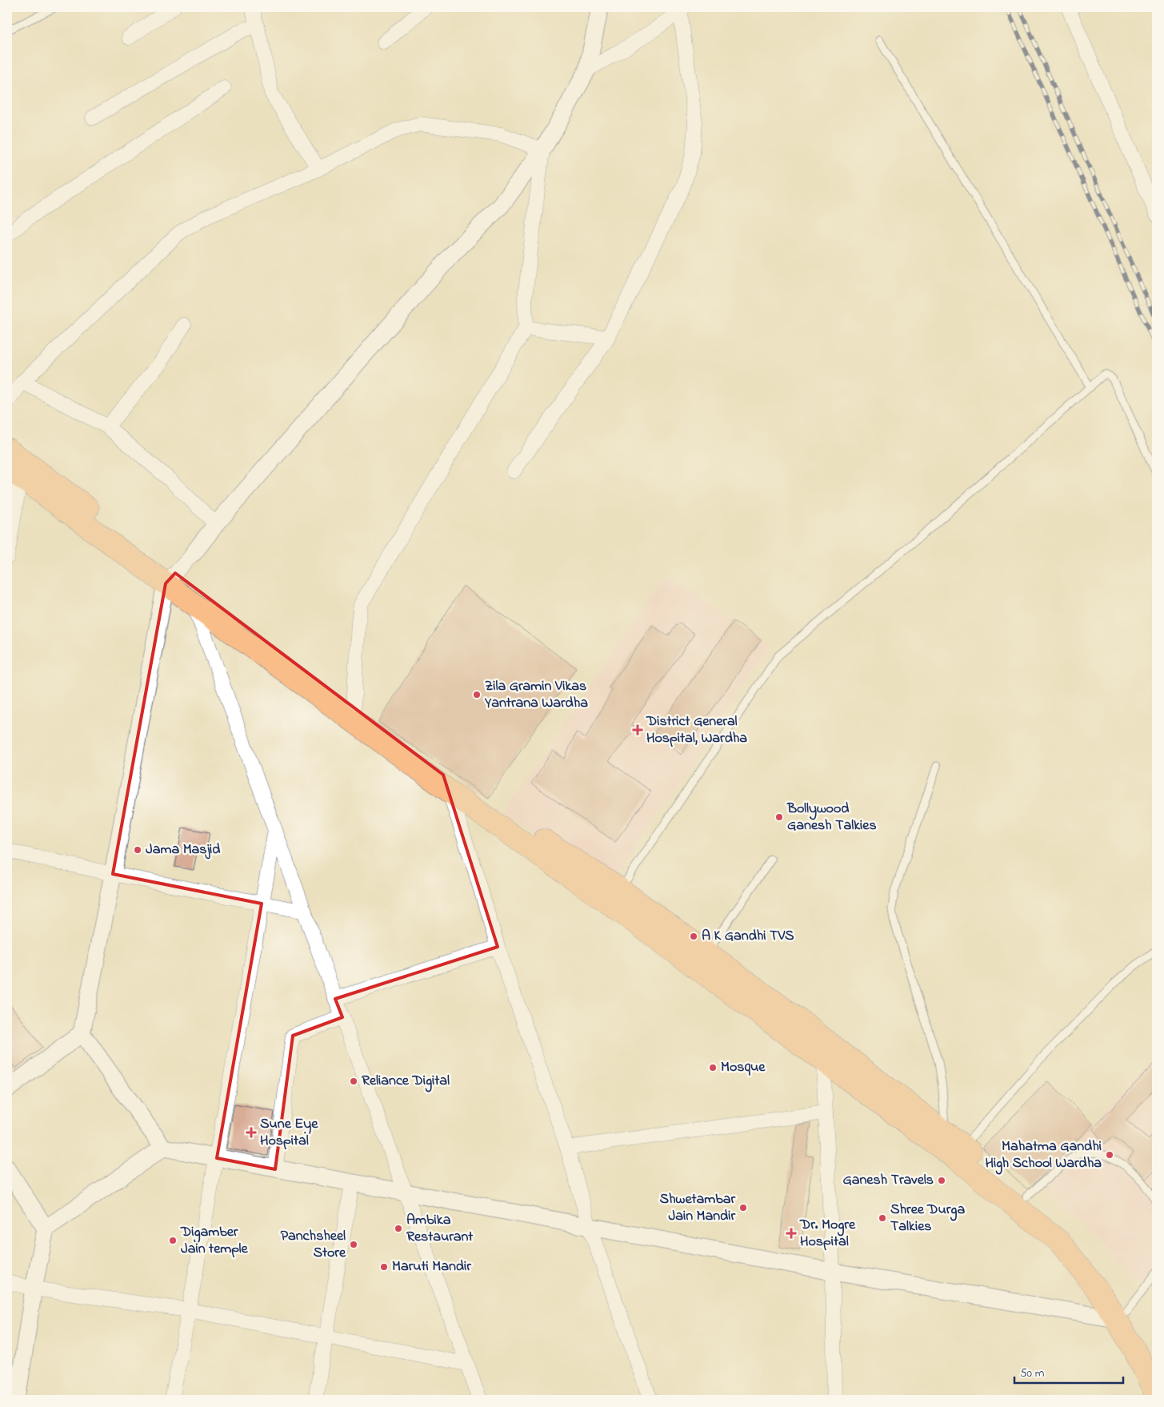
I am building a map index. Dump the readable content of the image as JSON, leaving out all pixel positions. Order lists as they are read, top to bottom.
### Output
{
  "places": {
    "other": [
      "Zila Gramin Vikas Yantrana Wardha",
      "Bollywood Ganesh Talkies",
      "Jama Masjid",
      "A K Gandhi TVS",
      "Mosque",
      "Reliance Digital",
      "Mahatma Gandhi High School Wardha",
      "Ganesh Travels",
      "Shwetambar Jain Mandir",
      "Shree Durga Talkies",
      "Ambika Restaurant",
      "Digamber Jain temple",
      "Panchsheel Store",
      "Maruti Mandir"
    ],
    "health": ["District General Hospital, Wardha", "Sune Eye Hospital", "Dr. Mogre Hospital"]
  },
  "scale_bar": "50 m"
}
